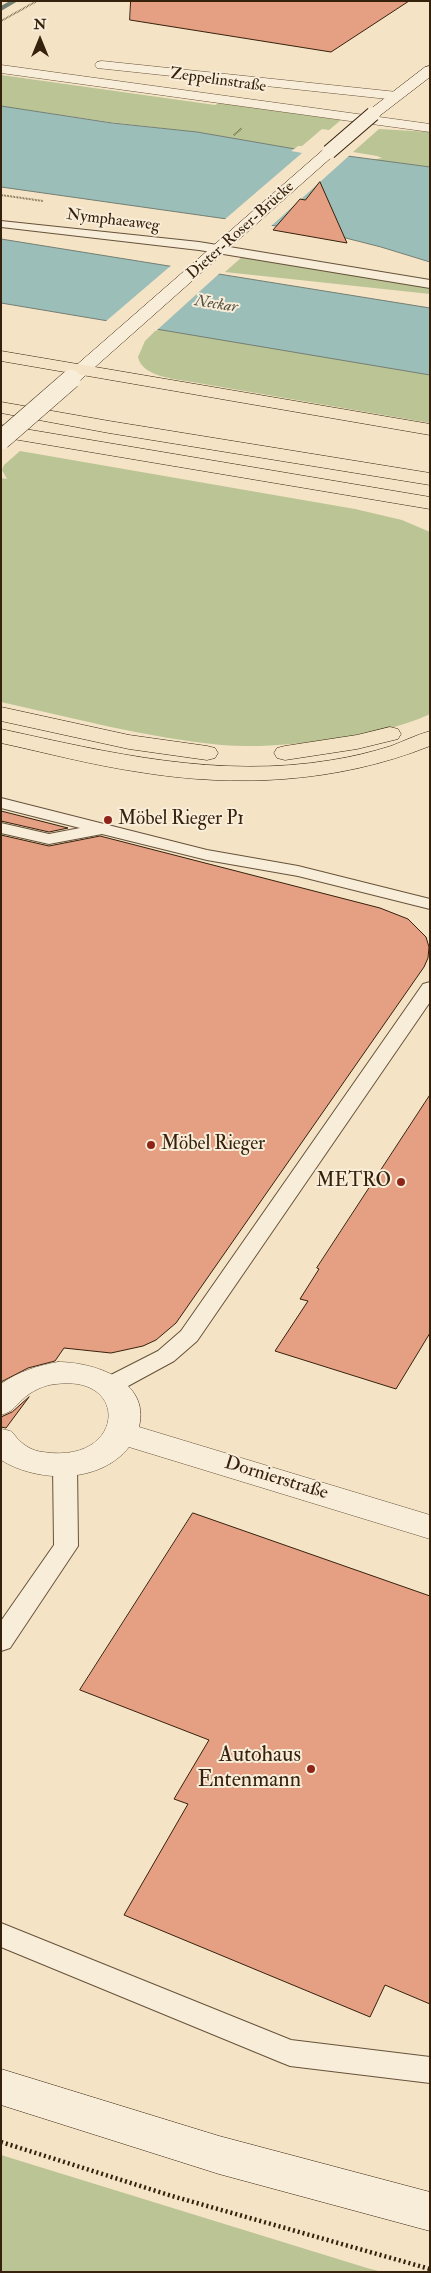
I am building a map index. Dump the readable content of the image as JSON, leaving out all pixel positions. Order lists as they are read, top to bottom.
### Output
{
  "streets": {
    "main road": ["Zeppelinstraße", "Dieter-Roser-Brücke", "Dornierstraße"],
    "lane": ["Nymphaeaweg"]
  },
  "crossings": [
    ["Nymphaeaweg", "Dieter-Roser-Brücke"]
  ],
  "water": ["Neckar"],
  "places": [
    "Möbel Rieger P1",
    "Möbel Rieger",
    "METRO",
    "Autohaus Entenmann"
  ],
  "north": "top"
}
